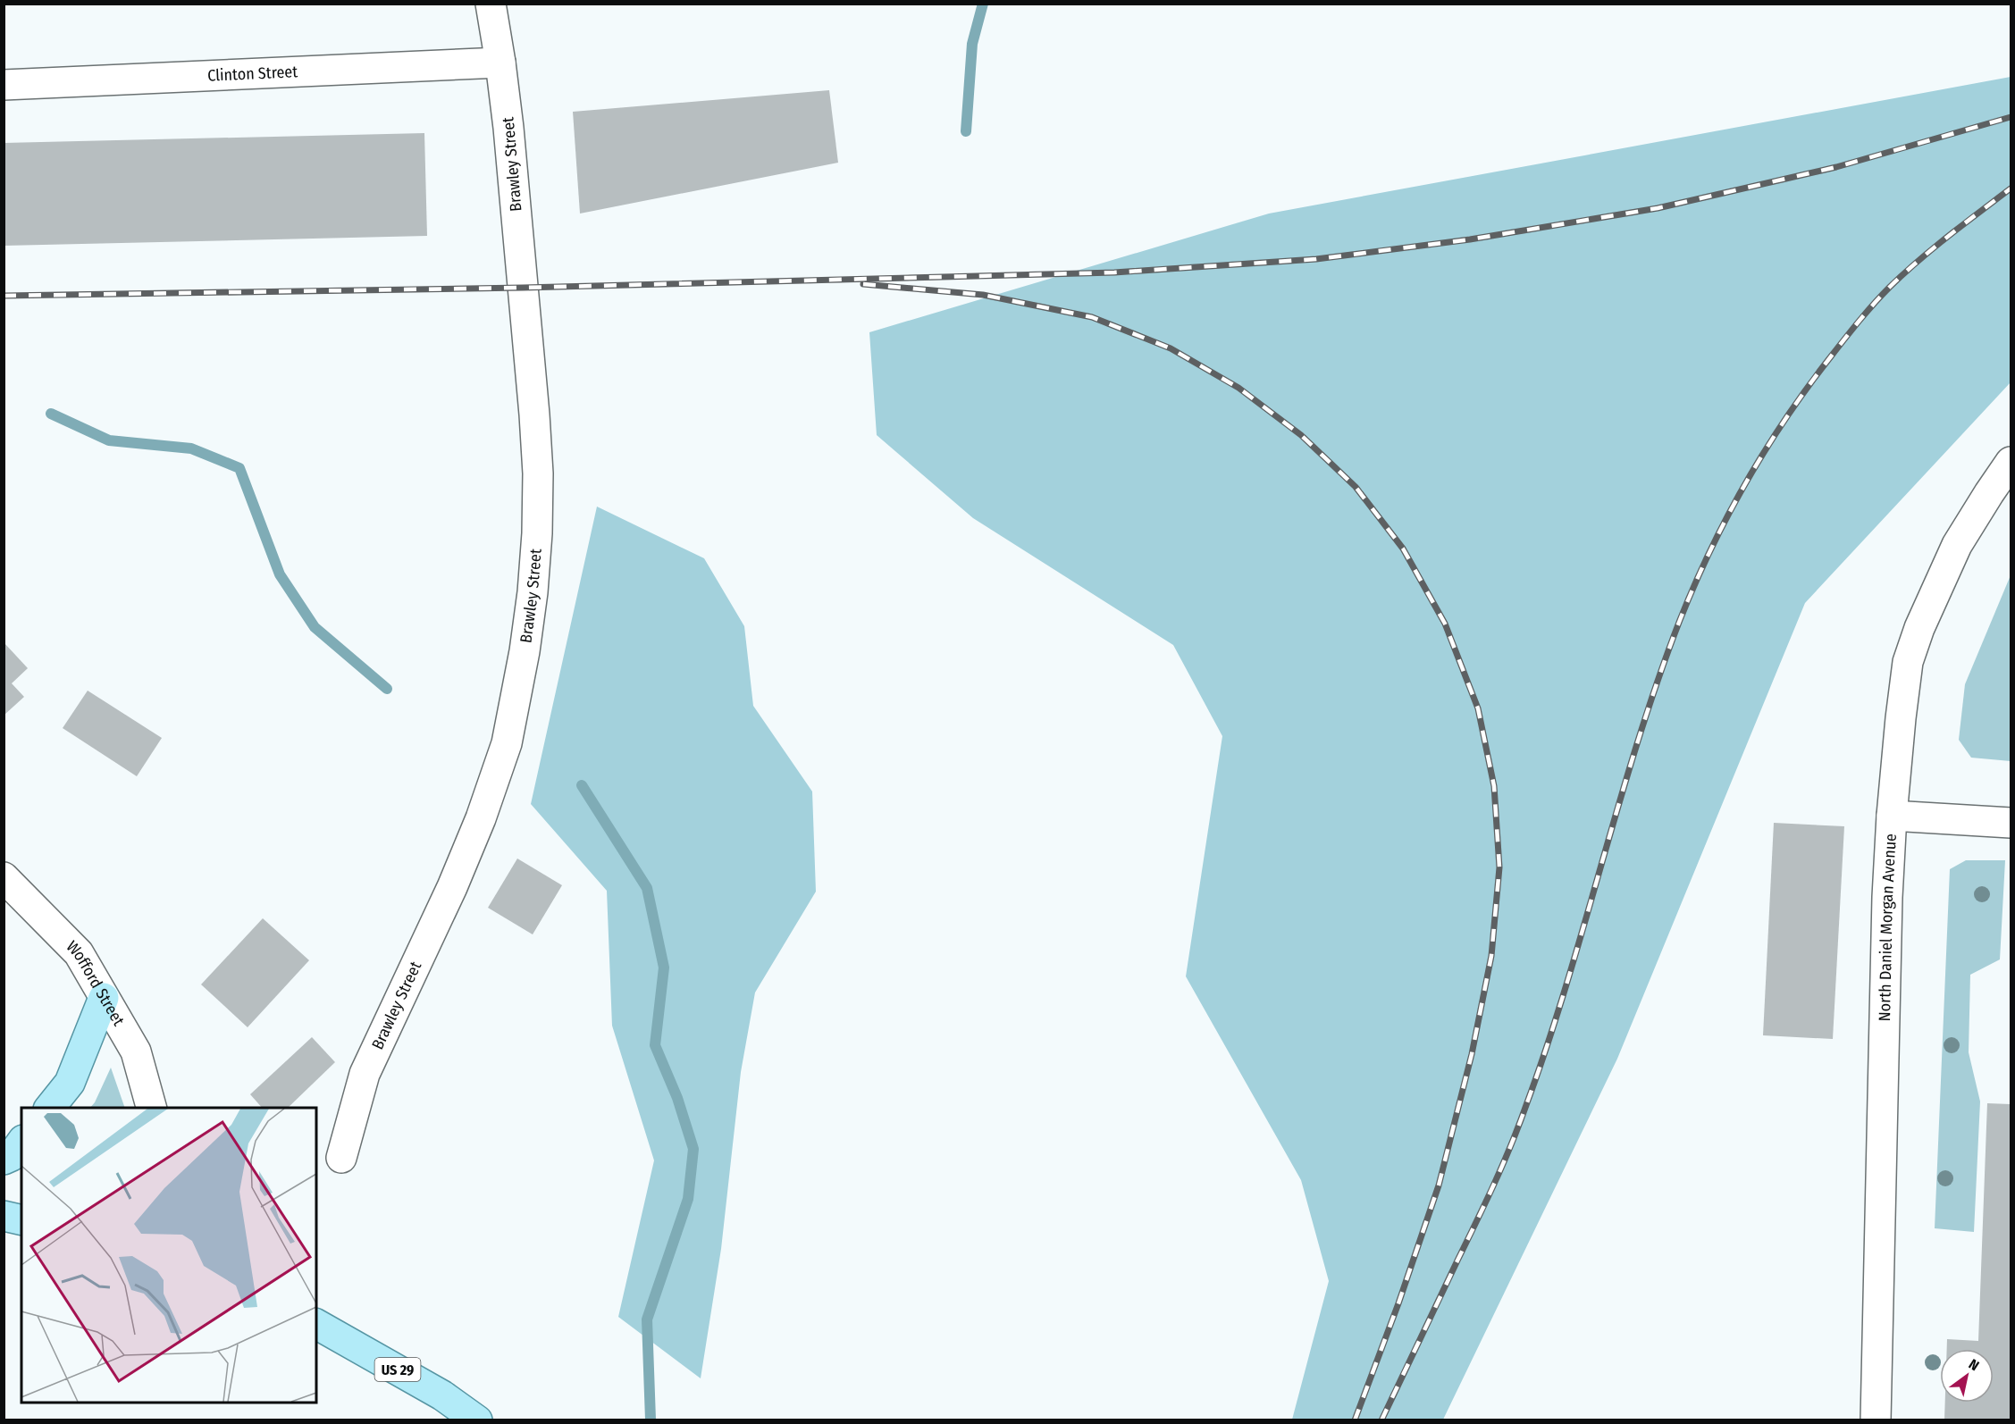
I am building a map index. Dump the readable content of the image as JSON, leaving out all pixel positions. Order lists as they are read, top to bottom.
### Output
{
  "streets": {
    "main road": ["US 29"],
    "street": [
      "Clinton Street",
      "Brawley Street",
      "North Daniel Morgan Avenue",
      "Wofford Street"
    ]
  },
  "crossings": [
    ["Clinton Street", "Brawley Street"]
  ],
  "north": "top right"
}
